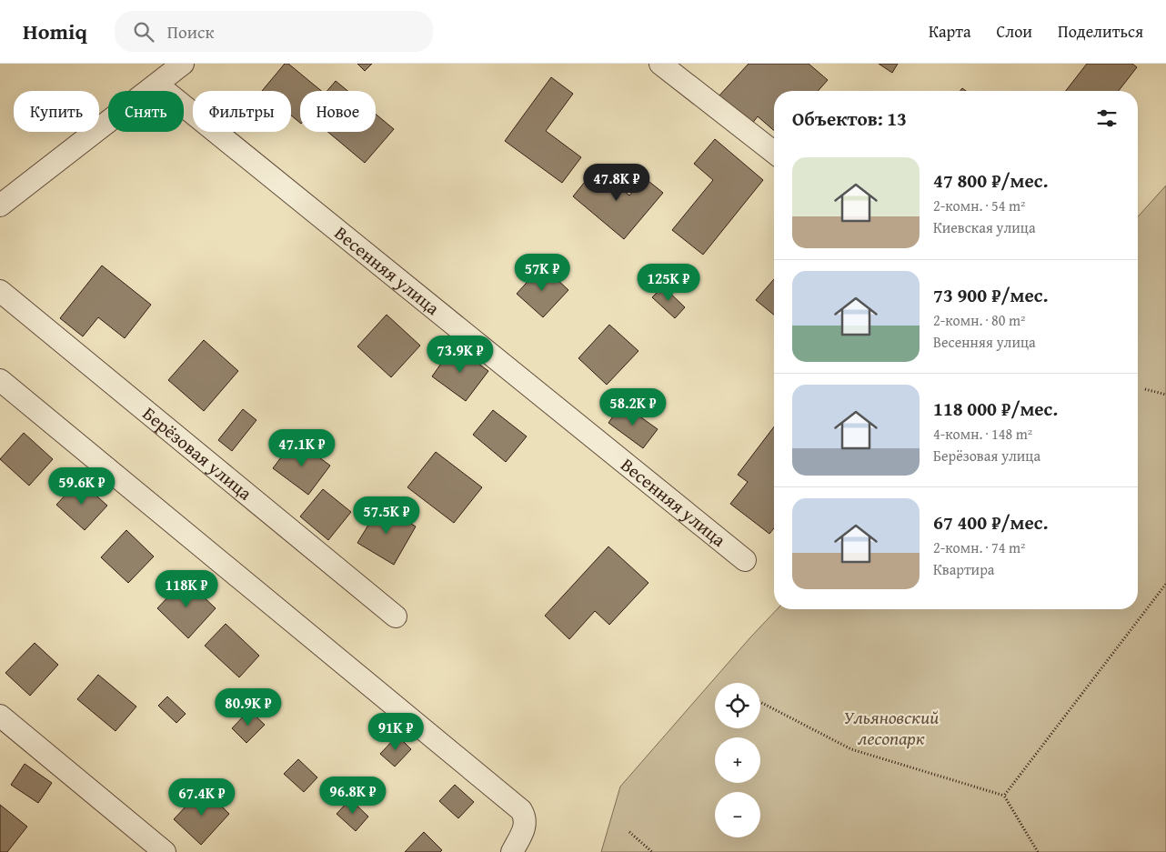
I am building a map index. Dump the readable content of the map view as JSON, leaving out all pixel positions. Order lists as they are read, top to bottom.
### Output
{
  "streets": {
    "street": ["Весенняя улица", "Берёзовая улица"]
  },
  "parks": ["Ульяновский лесопарк"],
  "page": {
    "header": "Homiq",
    "search": "Поиск",
    "nav": ["Карта", "Слои", "Поделиться"],
    "chip": [
      "Купить",
      "Снять",
      "Фильтры",
      "Новое"
    ],
    "heading": "Объектов: 13",
    "list": [
      {
        "name": "47 800 ₽/мес.",
        "note": "2-комн. · 54 m² · Киевская улица"
      },
      {
        "name": "73 900 ₽/мес.",
        "note": "2-комн. · 80 m² · Весенняя улица"
      },
      {
        "name": "118 000 ₽/мес.",
        "note": "4-комн. · 148 m² · Берёзовая улица"
      },
      {
        "name": "67 400 ₽/мес.",
        "note": "2-комн. · 74 m² · Квартира"
      }
    ],
    "price": [
      "47.8K ₽",
      "57K ₽",
      "125K ₽",
      "73.9K ₽",
      "58.2K ₽",
      "47.1K ₽",
      "59.6K ₽",
      "57.5K ₽",
      "118K ₽",
      "80.9K ₽",
      "91K ₽",
      "96.8K ₽",
      "67.4K ₽"
    ],
    "map_buttons": ["+", "−"]
  }
}
